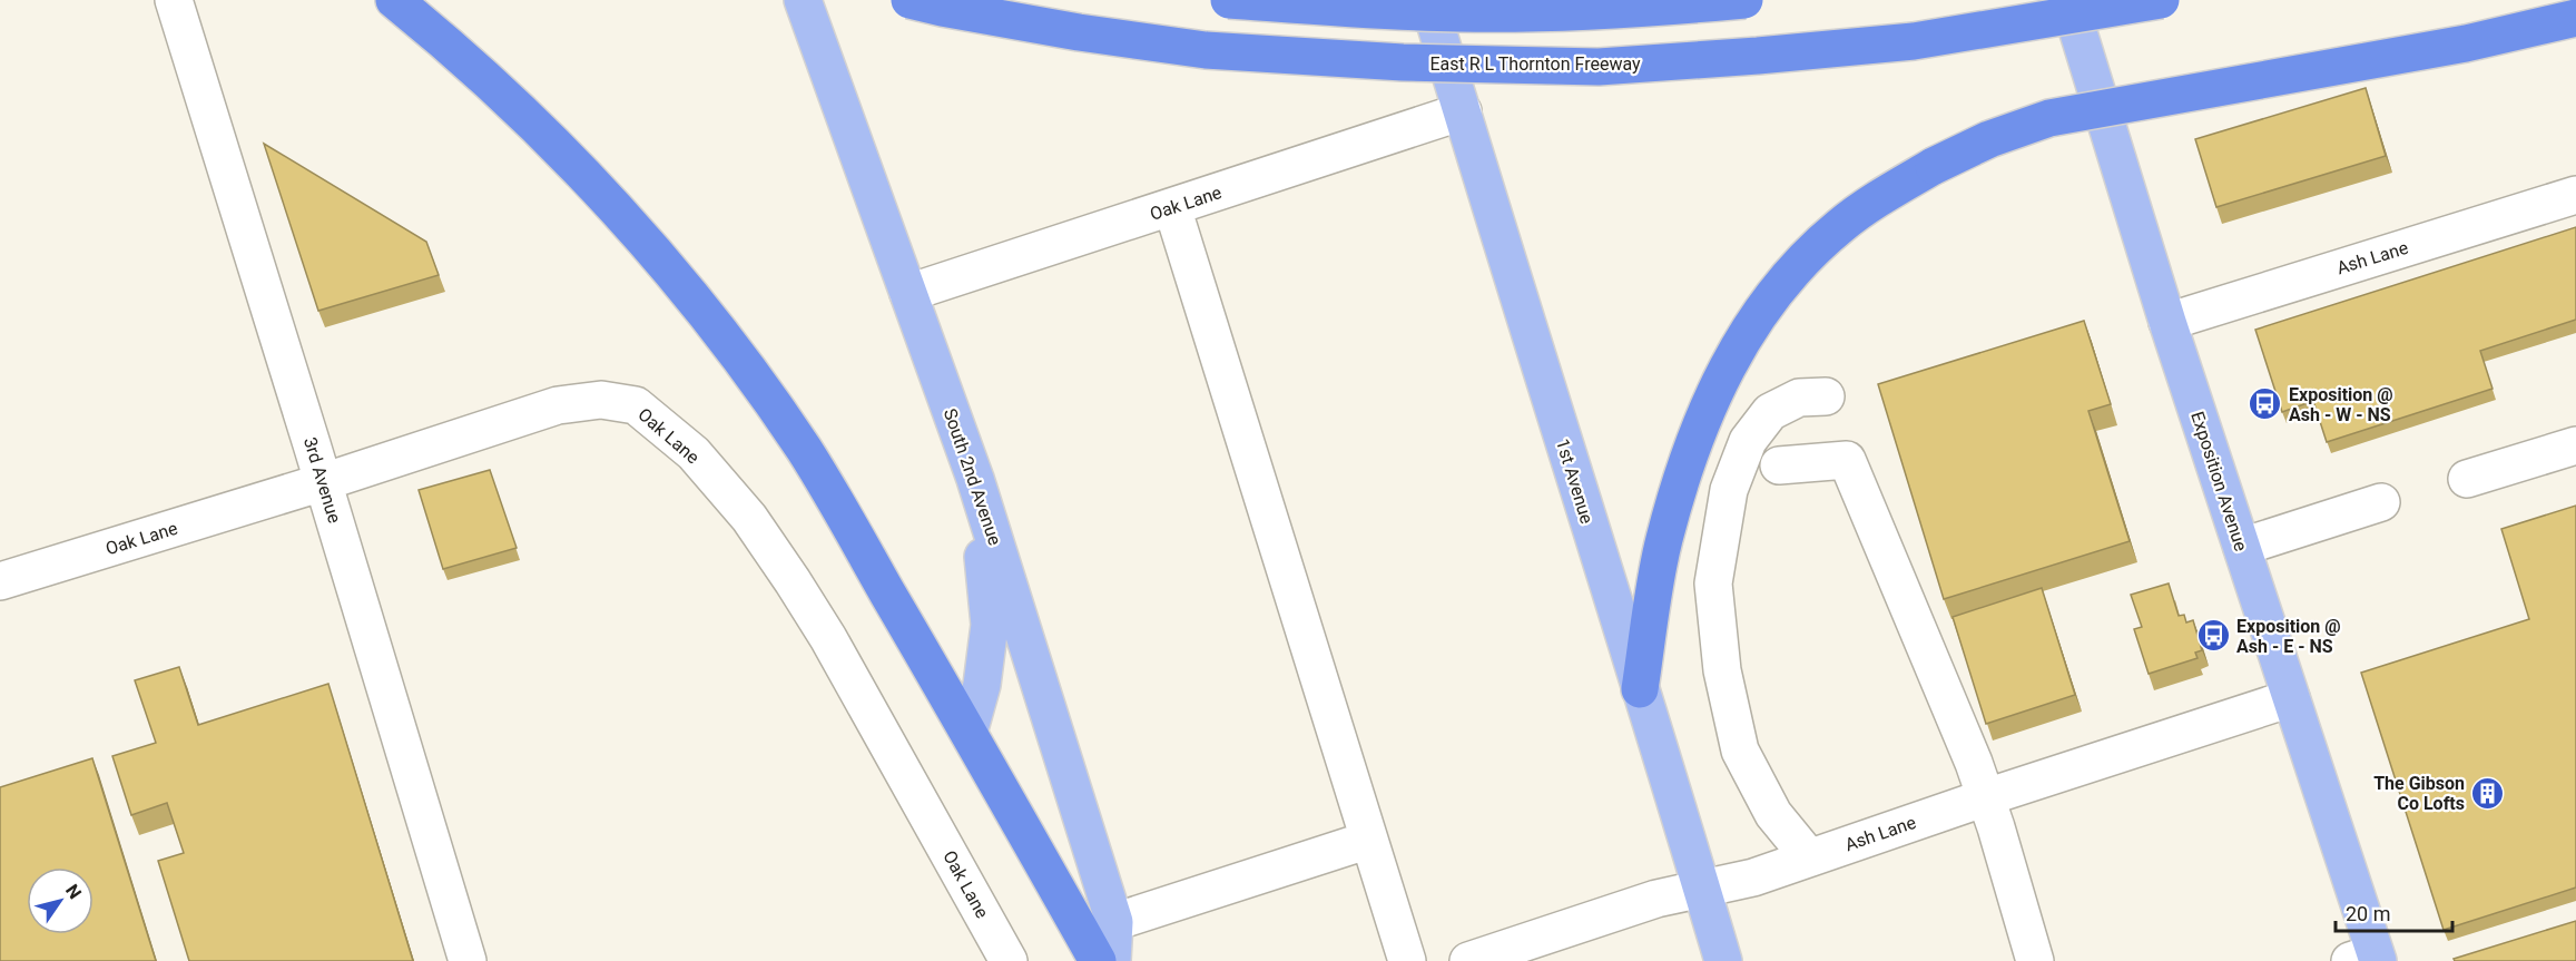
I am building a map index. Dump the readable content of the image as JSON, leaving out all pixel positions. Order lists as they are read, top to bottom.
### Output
{
  "streets": {
    "highway": ["East R L Thornton Freeway"],
    "main road": ["South 2nd Avenue", "1st Avenue", "Exposition Avenue"],
    "street": ["Oak Lane", "Ash Lane", "3rd Avenue"]
  },
  "crossings": [
    ["Oak Lane", "South 2nd Avenue"],
    ["Oak Lane", "3rd Avenue"],
    ["Oak Lane", "1st Avenue"],
    ["Ash Lane", "1st Avenue"],
    ["Ash Lane", "Exposition Avenue"]
  ],
  "places": {
    "bus stop": ["Exposition @ Ash - W - NS", "Exposition @ Ash - E - NS"],
    "building": ["The Gibson Co Lofts"]
  },
  "scale_bar": "20 m",
  "north": "top right"
}
